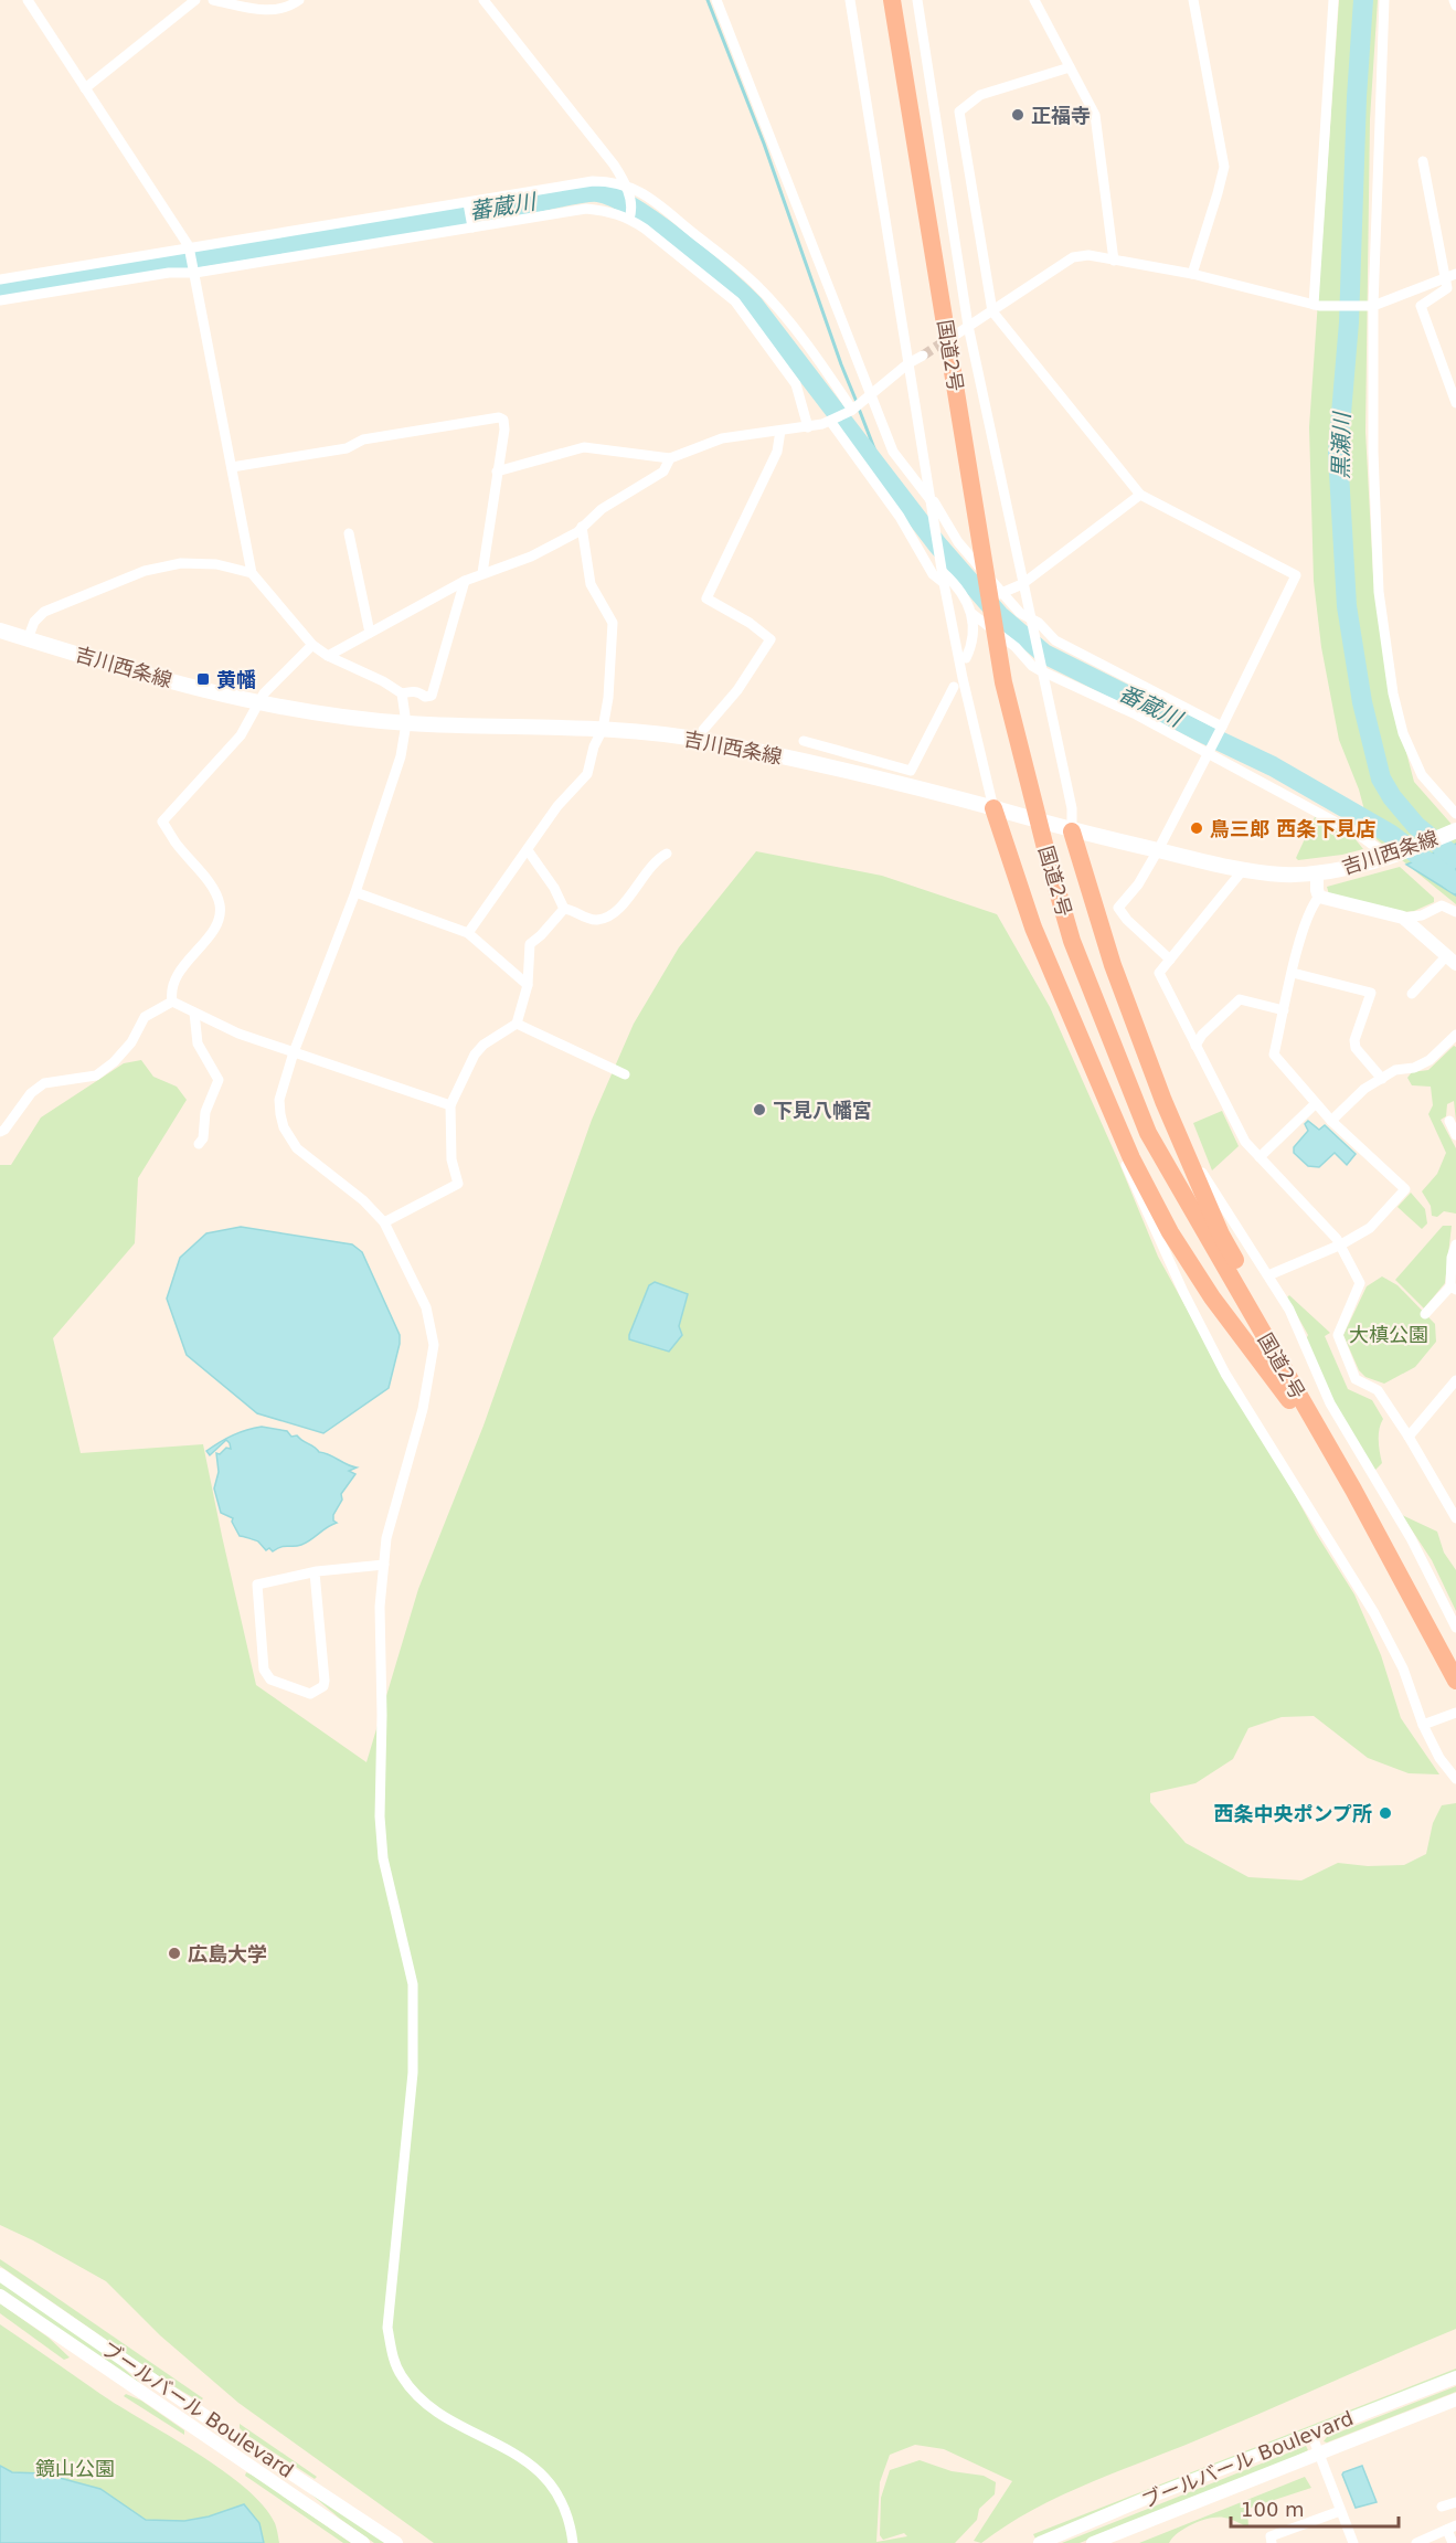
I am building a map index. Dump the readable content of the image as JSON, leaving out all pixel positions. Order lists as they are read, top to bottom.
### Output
{
  "streets": {
    "highway": ["国道2号"],
    "main road": ["吉川西条線"],
    "street": ["ブールバール Boulevard"]
  },
  "water": ["蕃蔵川", "黒瀬川", "番蔵川"],
  "parks": ["大槙公園", "鏡山公園"],
  "places": {
    "other": [
      "正福寺",
      "鳥三郎 西条下見店",
      "下見八幡宮",
      "西条中央ポンプ所",
      "広島大学"
    ],
    "transit": ["黄幡"]
  },
  "scale_bar": "100 m"
}
